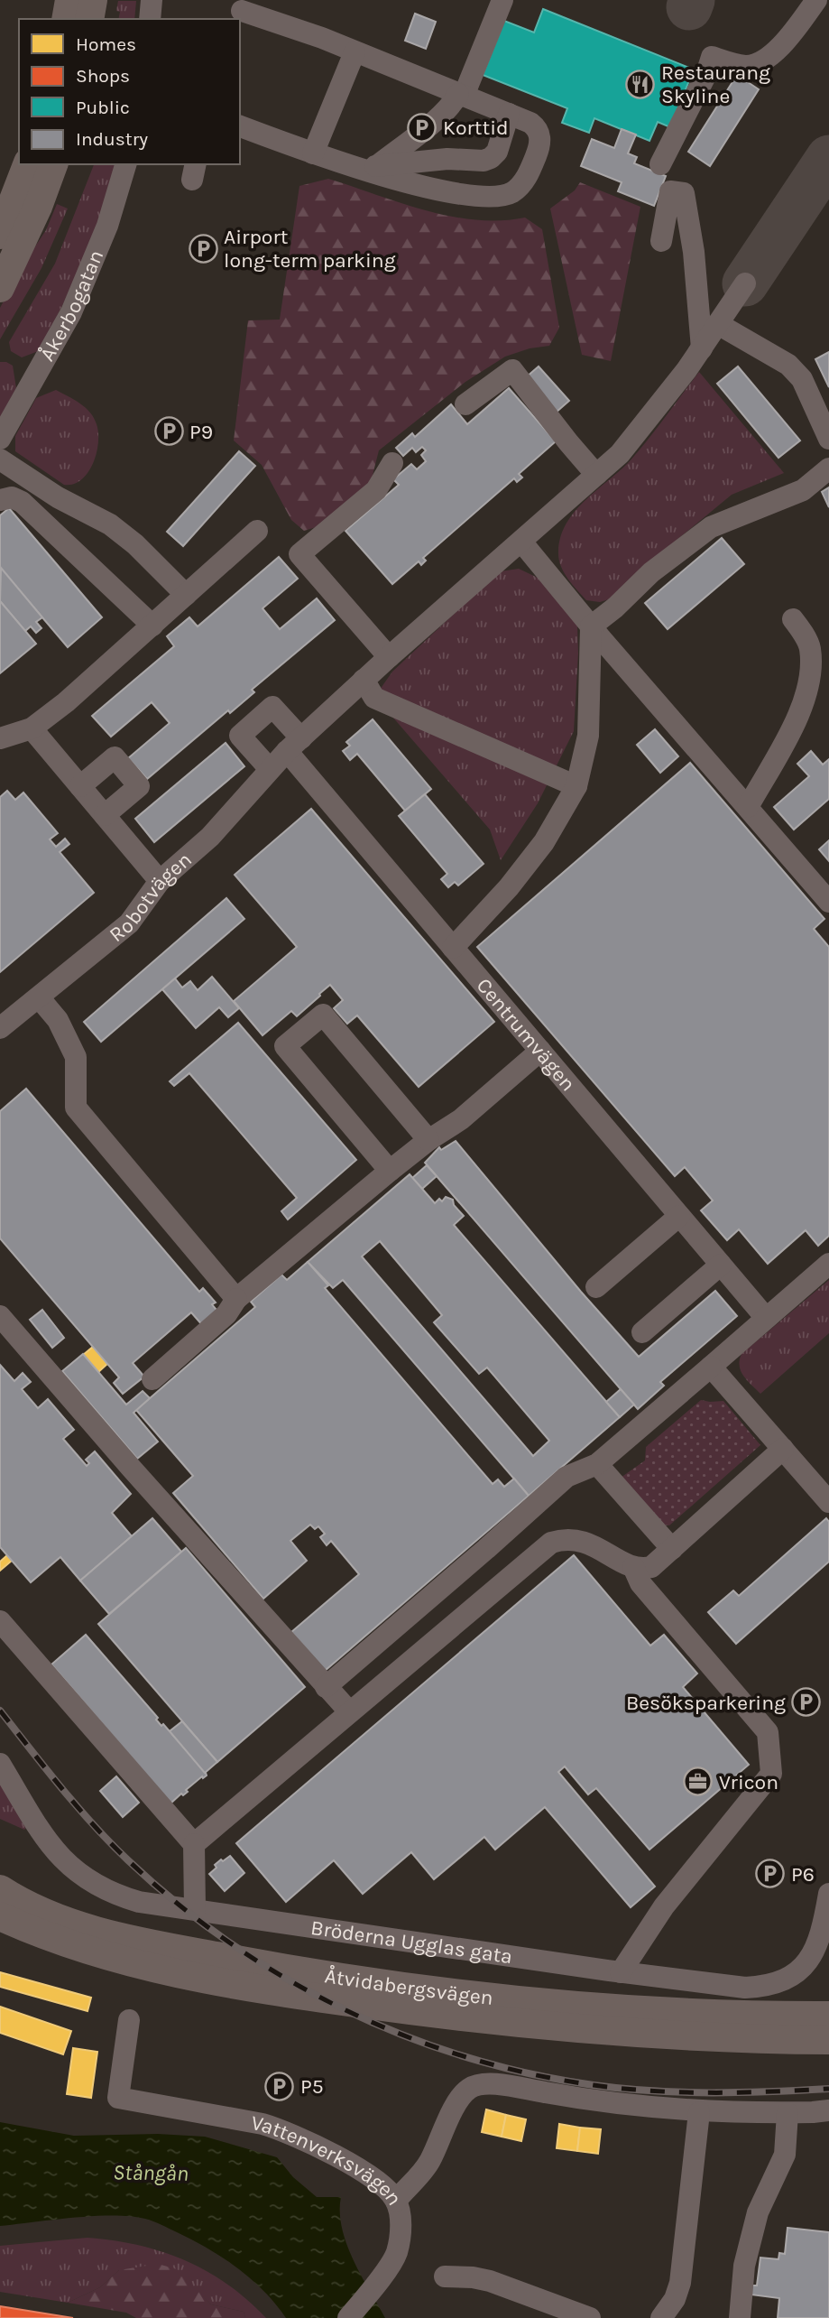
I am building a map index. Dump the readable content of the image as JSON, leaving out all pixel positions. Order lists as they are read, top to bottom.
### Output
{
  "streets": {
    "main road": ["Åtvidabergsvägen"],
    "street": [
      "Åkerbogatan",
      "Robotvägen",
      "Centrumvägen",
      "Bröderna Ugglas gata",
      "Vattenverksvägen"
    ]
  },
  "crossings": [
    ["Robotvägen", "Centrumvägen"]
  ],
  "water": ["Stångån"],
  "places": {
    "restaurant": ["Restaurang Skyline"],
    "parking": [
      "Korttid",
      "Airport long-term parking",
      "P9",
      "Besöksparkering",
      "P6",
      "P5"
    ],
    "office": ["Vricon"]
  },
  "legend": [
    "Homes",
    "Shops",
    "Public",
    "Industry"
  ]
}
